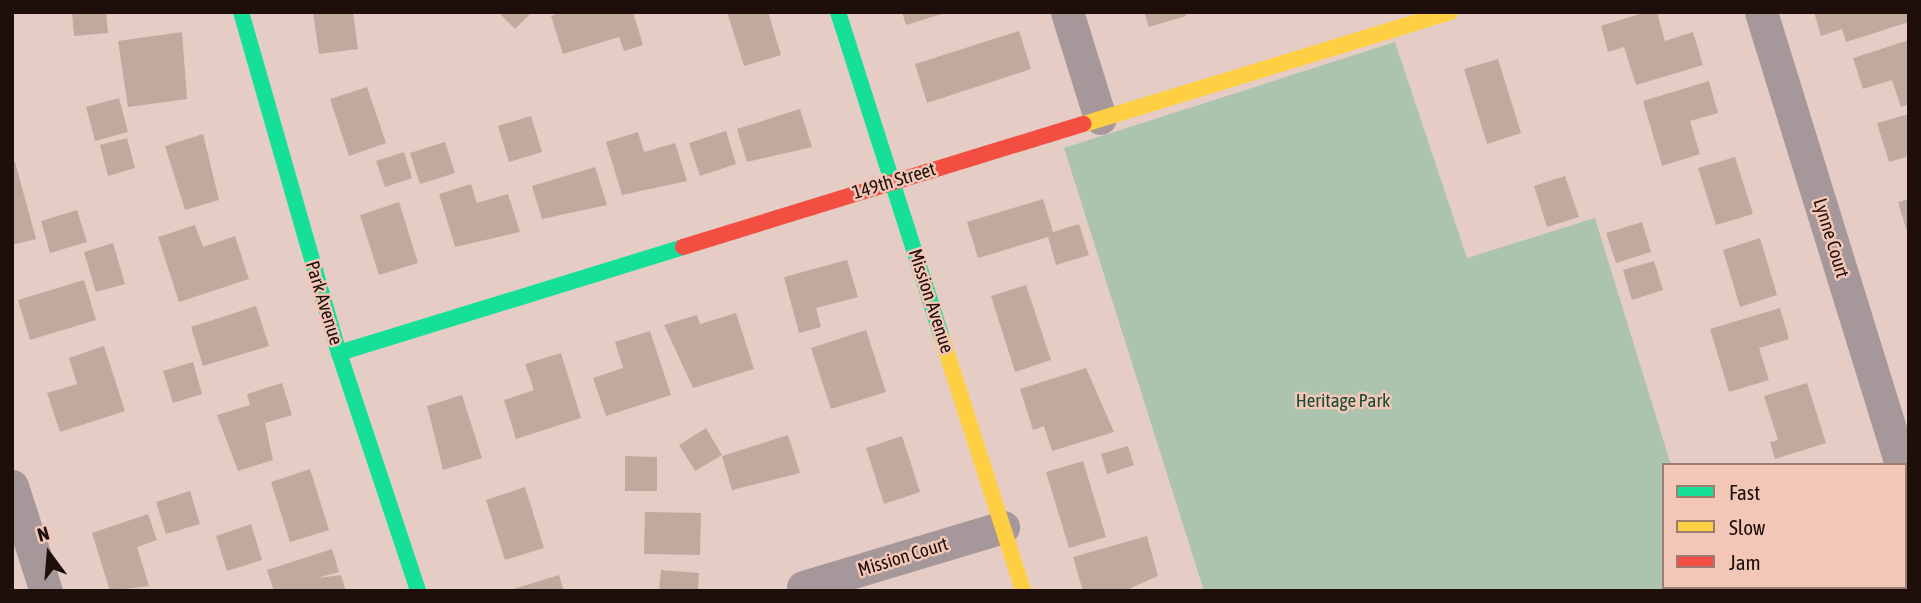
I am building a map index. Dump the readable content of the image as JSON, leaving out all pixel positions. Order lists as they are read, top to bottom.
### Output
{
  "streets": {
    "street": [
      "149th Street",
      "Lynne Court",
      "Mission Avenue",
      "Park Avenue",
      "Mission Court"
    ]
  },
  "crossings": [
    ["149th Street", "Mission Avenue"],
    ["149th Street", "Park Avenue"],
    ["Mission Avenue", "Mission Court"]
  ],
  "parks": ["Heritage Park"],
  "legend": ["Fast", "Slow", "Jam"],
  "north": "top"
}
